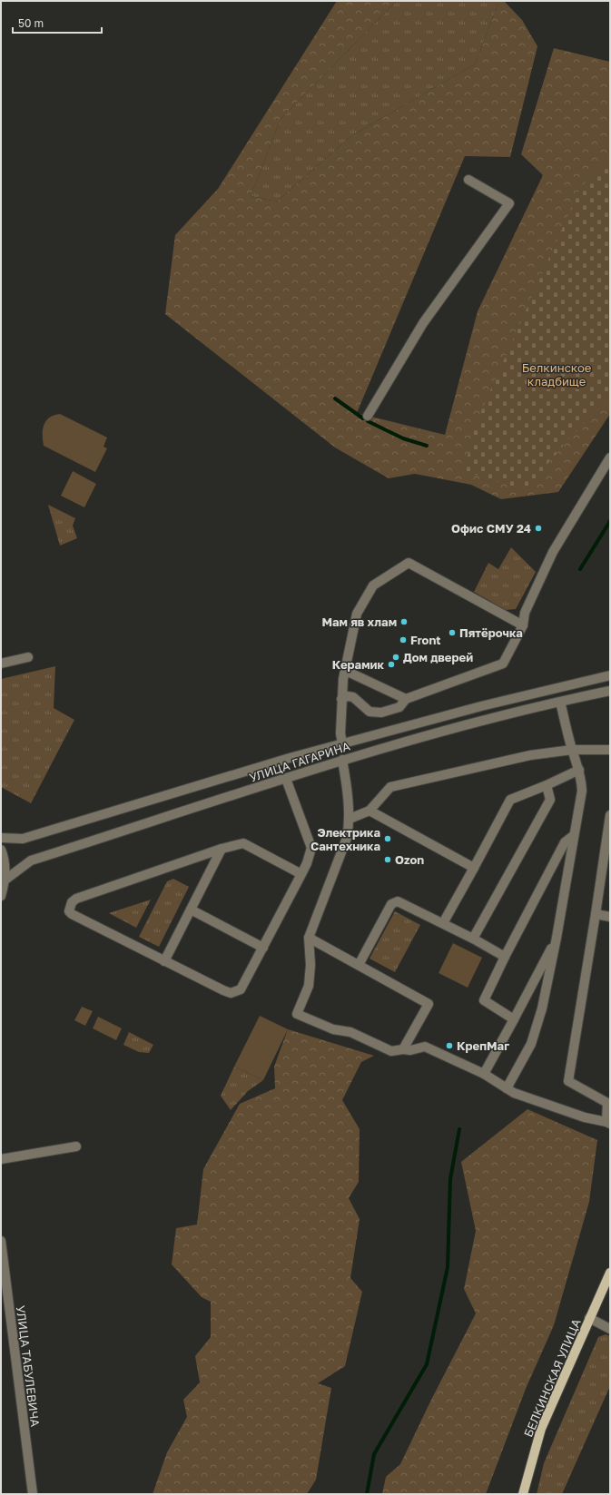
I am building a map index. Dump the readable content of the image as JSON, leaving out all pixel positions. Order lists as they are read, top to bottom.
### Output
{
  "streets": {
    "main road": ["БЕЛКИНСКАЯ УЛИЦА"],
    "street": ["УЛИЦА ГАГАРИНА", "УЛИЦА ТАБУЛЕВИЧА"]
  },
  "parks": ["Белкинское кладбище"],
  "places": [
    "Офис СМУ 24",
    "Мам яв хлам",
    "Пятёрочка",
    "Front",
    "Дом дверей",
    "Керамик",
    "Электрика Сантехника",
    "Ozon",
    "КрепМаг"
  ],
  "scale_bar": "50 m"
}
